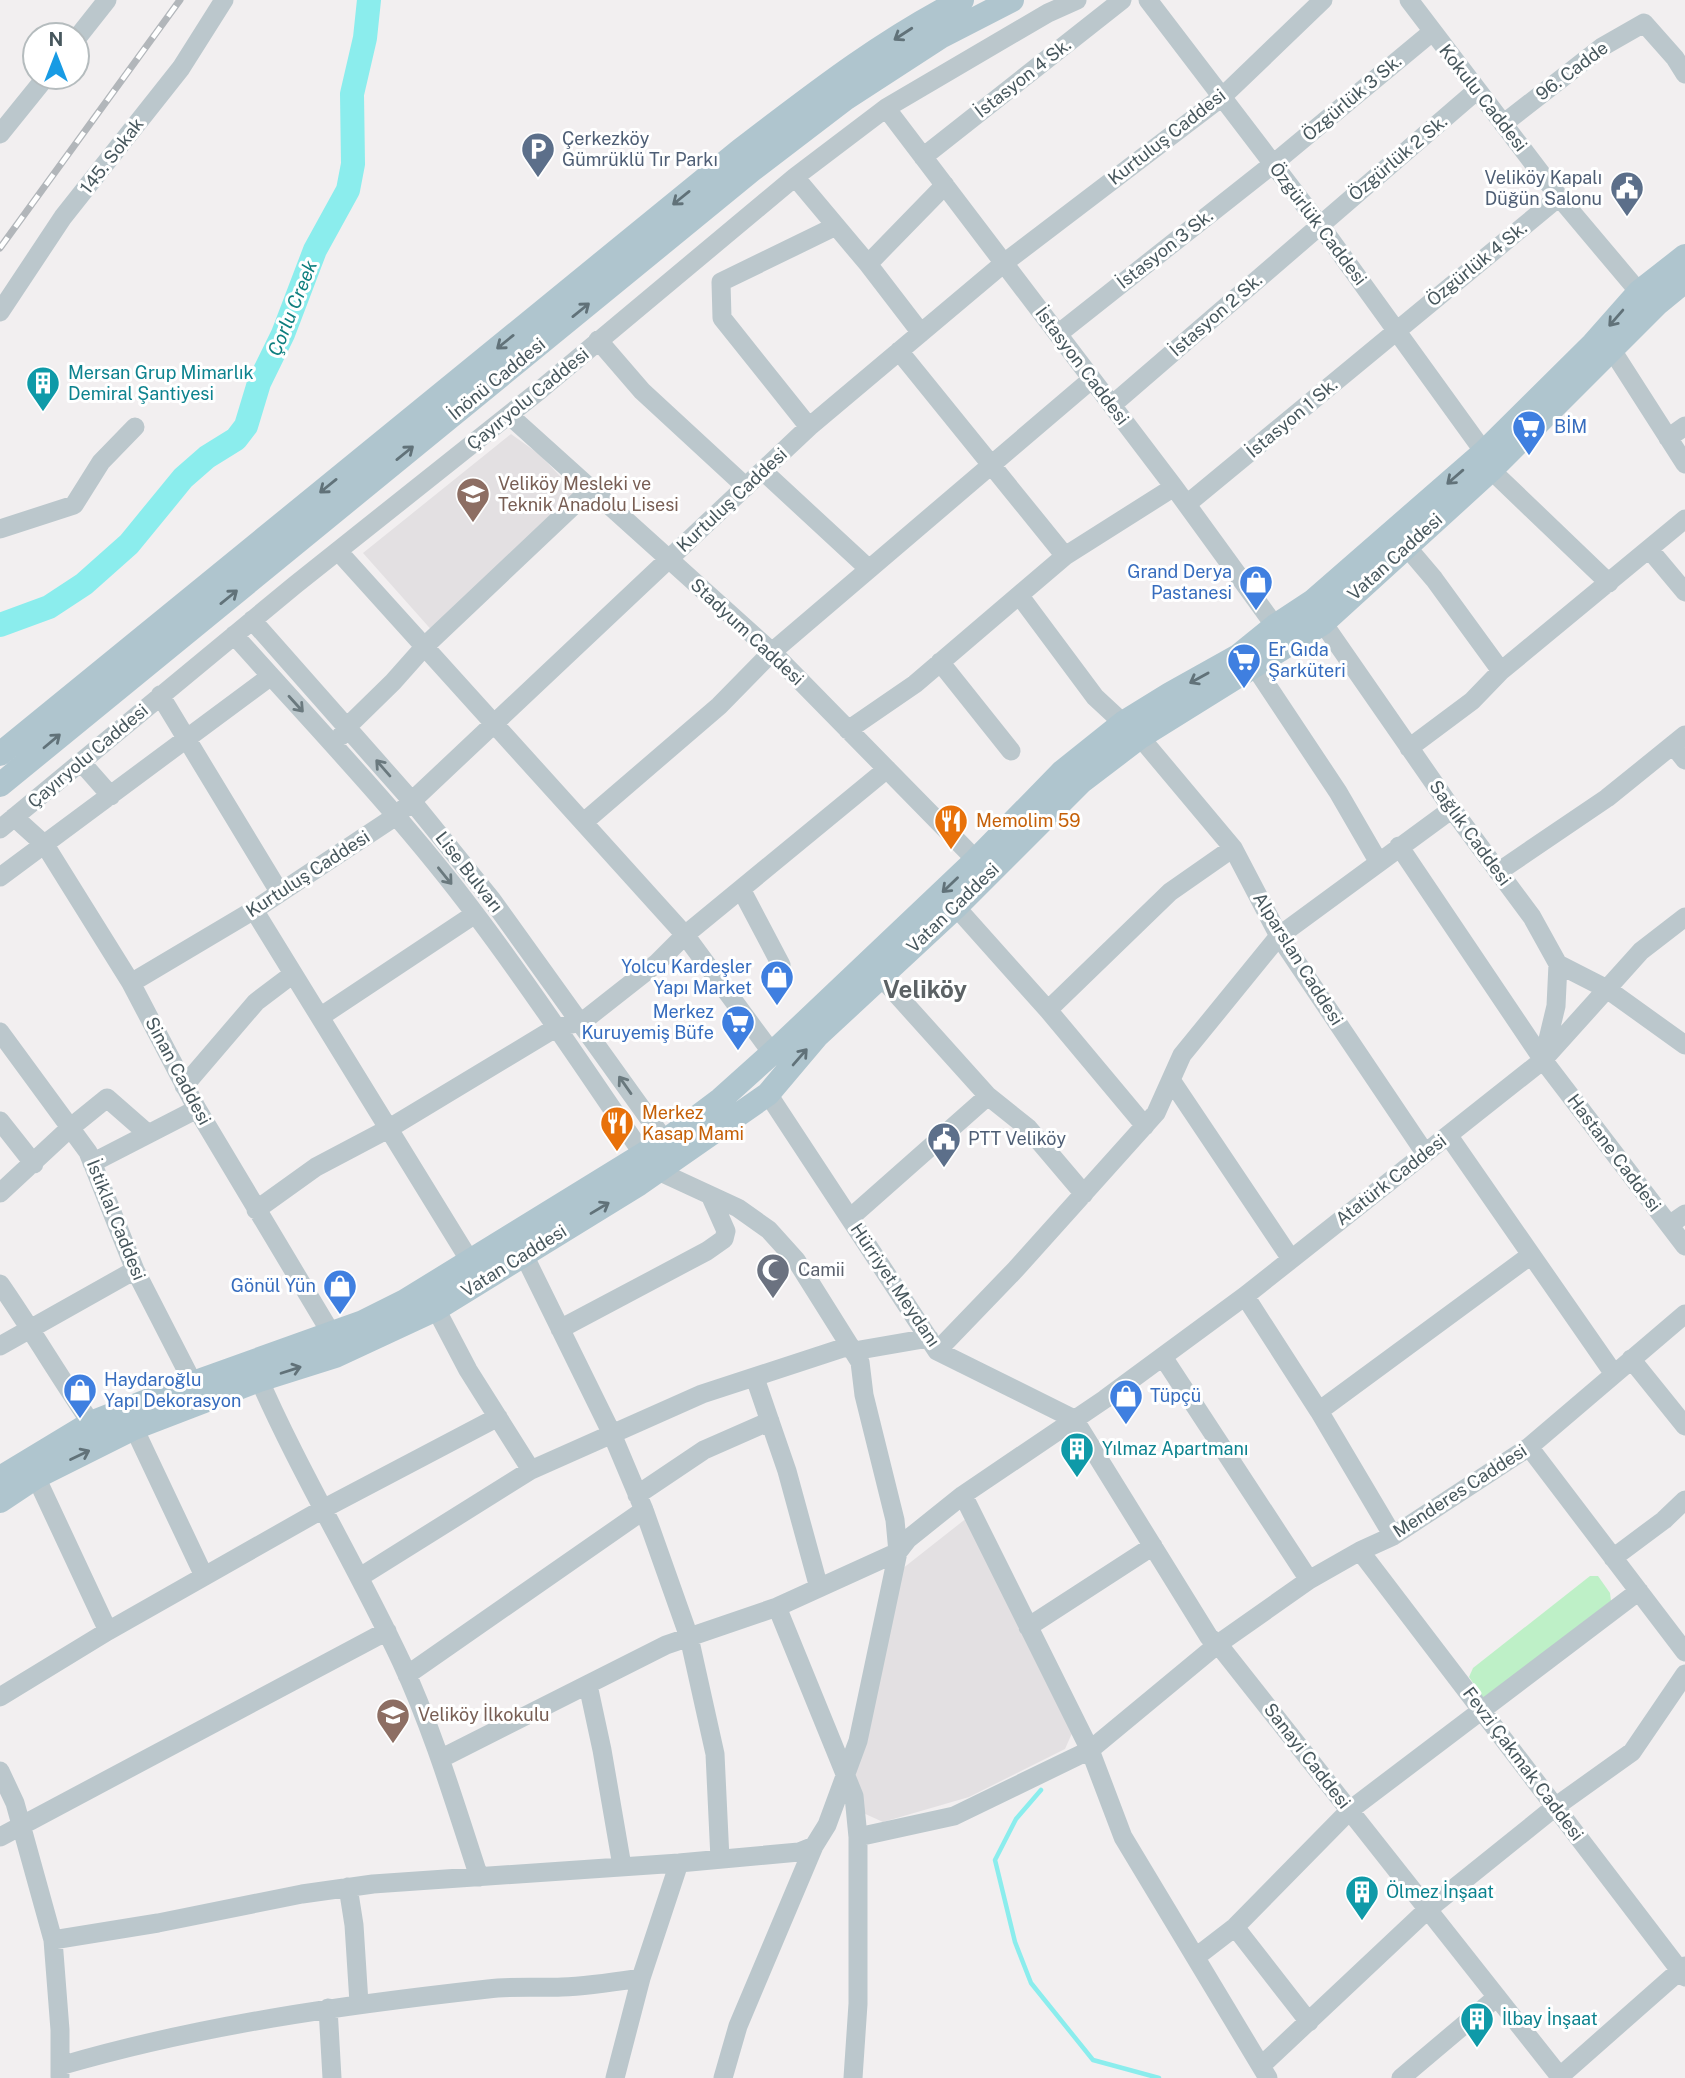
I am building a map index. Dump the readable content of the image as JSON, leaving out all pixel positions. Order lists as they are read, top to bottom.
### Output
{
  "streets": {
    "main road": ["İnönü Caddesi", "Vatan Caddesi"],
    "street": [
      "96. Cadde",
      "İstasyon 4 Sk.",
      "Özgürlük 3 Sk.",
      "Kokulu Caddesi",
      "Kurtuluş Caddesi",
      "145. Sokak",
      "Özgürlük 2 Sk.",
      "Özgürlük Caddesi",
      "İstasyon 3 Sk.",
      "Özgürlük 4 Sk.",
      "İstasyon 2 Sk.",
      "İstasyon Caddesi",
      "Çayıryolu Caddesi",
      "İstasyon 1 Sk.",
      "Stadyum Caddesi",
      "Sağlık Caddesi",
      "Lise Bulvarı",
      "Alparslan Caddesi",
      "Sinan Caddesi",
      "Hastane Caddesi",
      "Atatürk Caddesi",
      "İstiklal Caddesi",
      "Hürriyet Meydanı",
      "Menderes Caddesi",
      "Sanayi Caddesi",
      "Fevzi Çakmak Caddesi"
    ]
  },
  "crossings": [
    ["96. Cadde", "Kokulu Caddesi"],
    ["İstasyon 4 Sk.", "İstasyon Caddesi"],
    ["Özgürlük 3 Sk.", "Kokulu Caddesi"],
    ["Özgürlük 3 Sk.", "Özgürlük Caddesi"],
    ["Özgürlük 3 Sk.", "İstasyon 3 Sk."],
    ["Kokulu Caddesi", "Özgürlük 2 Sk."],
    ["Kokulu Caddesi", "Özgürlük 4 Sk."],
    ["Kokulu Caddesi", "Vatan Caddesi"],
    ["Kurtuluş Caddesi", "Özgürlük Caddesi"],
    ["Kurtuluş Caddesi", "İstasyon Caddesi"],
    ["Kurtuluş Caddesi", "Stadyum Caddesi"],
    ["Kurtuluş Caddesi", "Lise Bulvarı"],
    ["Kurtuluş Caddesi", "Sinan Caddesi"],
    ["Özgürlük 2 Sk.", "Özgürlük Caddesi"],
    ["Özgürlük 2 Sk.", "İstasyon 2 Sk."],
    ["Özgürlük Caddesi", "İstasyon 3 Sk."],
    ["Özgürlük Caddesi", "Özgürlük 4 Sk."],
    ["Özgürlük Caddesi", "İstasyon 2 Sk."],
    ["Özgürlük Caddesi", "İstasyon 1 Sk."],
    ["Özgürlük Caddesi", "Vatan Caddesi"],
    ["İstasyon 3 Sk.", "İstasyon Caddesi"],
    ["Özgürlük 4 Sk.", "İstasyon 1 Sk."],
    ["İstasyon 2 Sk.", "İstasyon Caddesi"],
    ["İstasyon Caddesi", "Çayıryolu Caddesi"],
    ["İstasyon Caddesi", "İstasyon 1 Sk."],
    ["İstasyon Caddesi", "Vatan Caddesi"],
    ["İstasyon Caddesi", "Sağlık Caddesi"],
    ["Çayıryolu Caddesi", "Stadyum Caddesi"],
    ["Çayıryolu Caddesi", "Lise Bulvarı"],
    ["Çayıryolu Caddesi", "Sinan Caddesi"],
    ["Vatan Caddesi", "Stadyum Caddesi"],
    ["Vatan Caddesi", "Sağlık Caddesi"],
    ["Vatan Caddesi", "Lise Bulvarı"],
    ["Vatan Caddesi", "Alparslan Caddesi"],
    ["Vatan Caddesi", "Sinan Caddesi"],
    ["Vatan Caddesi", "İstiklal Caddesi"],
    ["Vatan Caddesi", "Hürriyet Meydanı"],
    ["Alparslan Caddesi", "Atatürk Caddesi"],
    ["Hastane Caddesi", "Atatürk Caddesi"],
    ["Atatürk Caddesi", "Hürriyet Meydanı"],
    ["Atatürk Caddesi", "Sanayi Caddesi"],
    ["Hürriyet Meydanı", "Sanayi Caddesi"],
    ["Menderes Caddesi", "Sanayi Caddesi"],
    ["Menderes Caddesi", "Fevzi Çakmak Caddesi"]
  ],
  "districts": ["Veliköy"],
  "water": ["Çorlu Creek"],
  "places": {
    "parking": ["Çerkezköy Gümrüklü Tır Parkı"],
    "public building": ["Veliköy Kapalı Düğün Salonu", "PTT Veliköy"],
    "building": [
      "Mersan Grup Mimarlık Demiral Şantiyesi",
      "Yılmaz Apartmanı",
      "Ölmez İnşaat",
      "İlbay İnşaat"
    ],
    "supermarket": ["BİM", "Er Gıda Şarküteri", "Merkez Kuruyemiş Büfe"],
    "school or university": ["Veliköy Mesleki ve Teknik Anadolu Lisesi", "Veliköy İlkokulu"],
    "shop": [
      "Grand Derya Pastanesi",
      "Yolcu Kardeşler Yapı Market",
      "Gönül Yün",
      "Haydaroğlu Yapı Dekorasyon",
      "Tüpçü"
    ],
    "restaurant": ["Memolim 59", "Merkez Kasap Mami"],
    "mosque": ["Camii"]
  },
  "north": "top"
}
